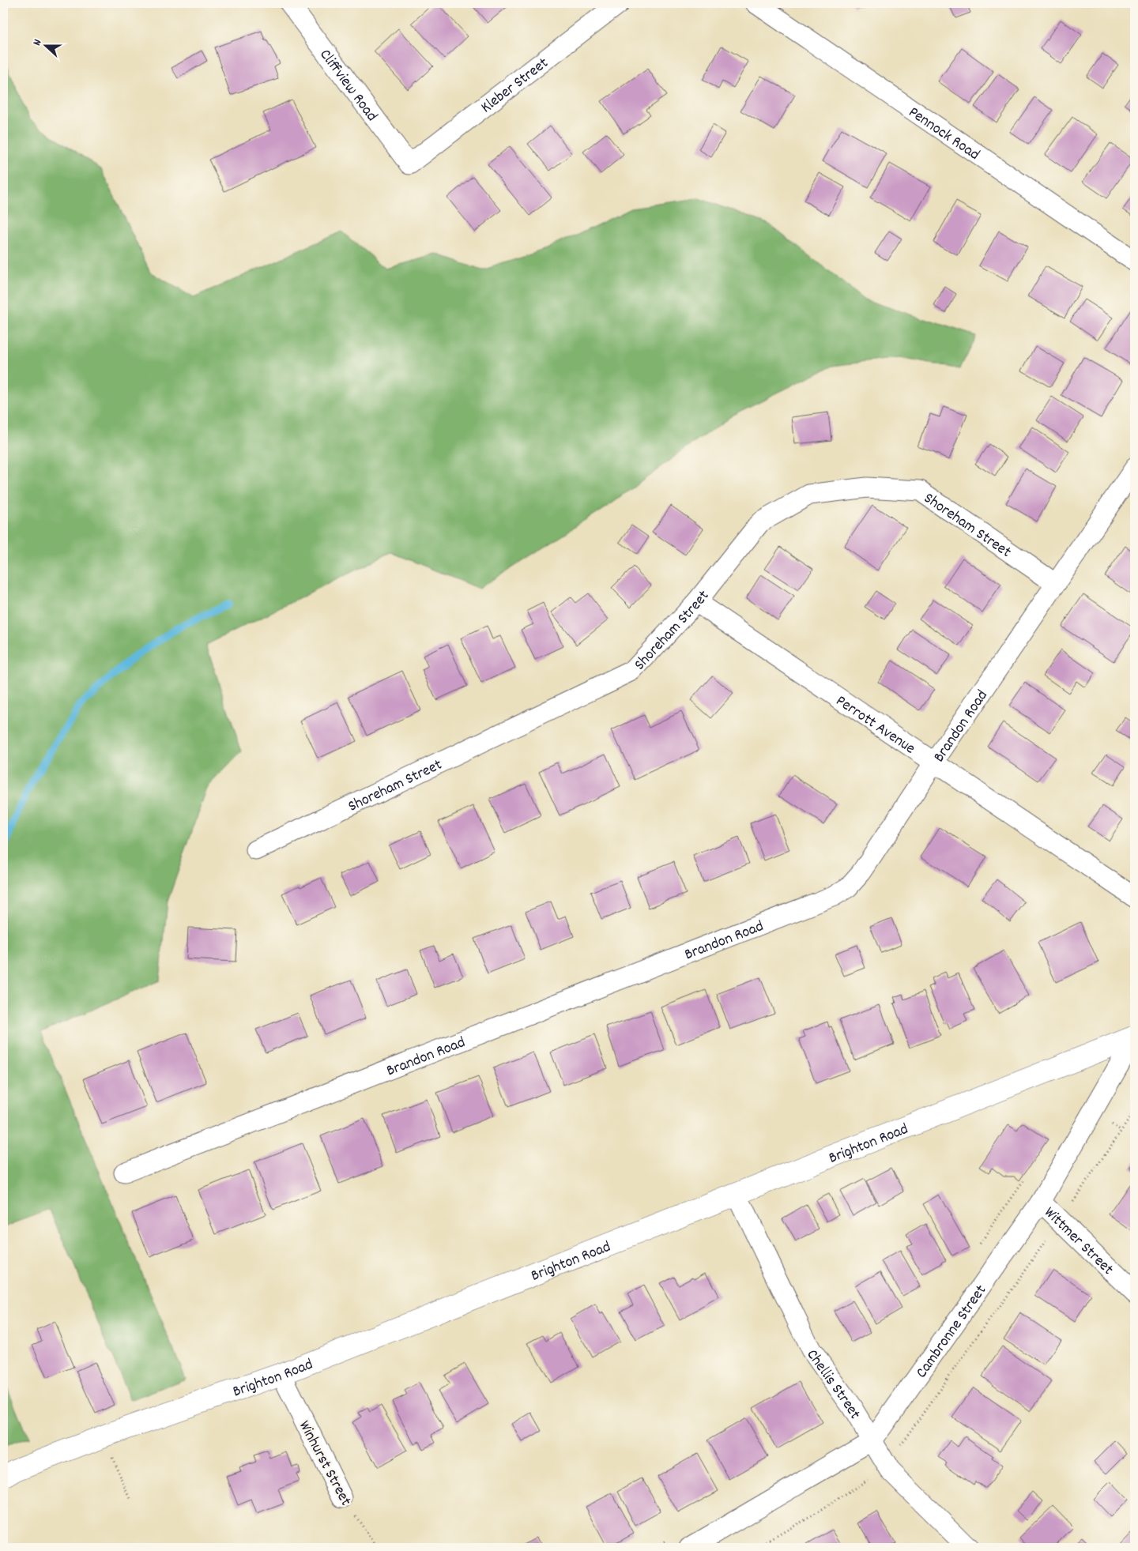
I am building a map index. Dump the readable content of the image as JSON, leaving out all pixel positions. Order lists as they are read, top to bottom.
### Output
{
  "streets": {
    "street": [
      "Cliffview Road",
      "Kleber Street",
      "Pennock Road",
      "Shoreham Street",
      "Perrott Avenue",
      "Brandon Road",
      "Brighton Road",
      "Wittmer Street",
      "Cambronne Street",
      "Chellis Street",
      "Winhurst Street"
    ]
  },
  "crossings": [
    ["Cliffview Road", "Kleber Street"],
    ["Shoreham Street", "Perrott Avenue"],
    ["Shoreham Street", "Brandon Road"],
    ["Perrott Avenue", "Brandon Road"],
    ["Brighton Road", "Cambronne Street"],
    ["Brighton Road", "Chellis Street"],
    ["Brighton Road", "Winhurst Street"],
    ["Wittmer Street", "Cambronne Street"],
    ["Cambronne Street", "Chellis Street"]
  ],
  "north": "left"
}
